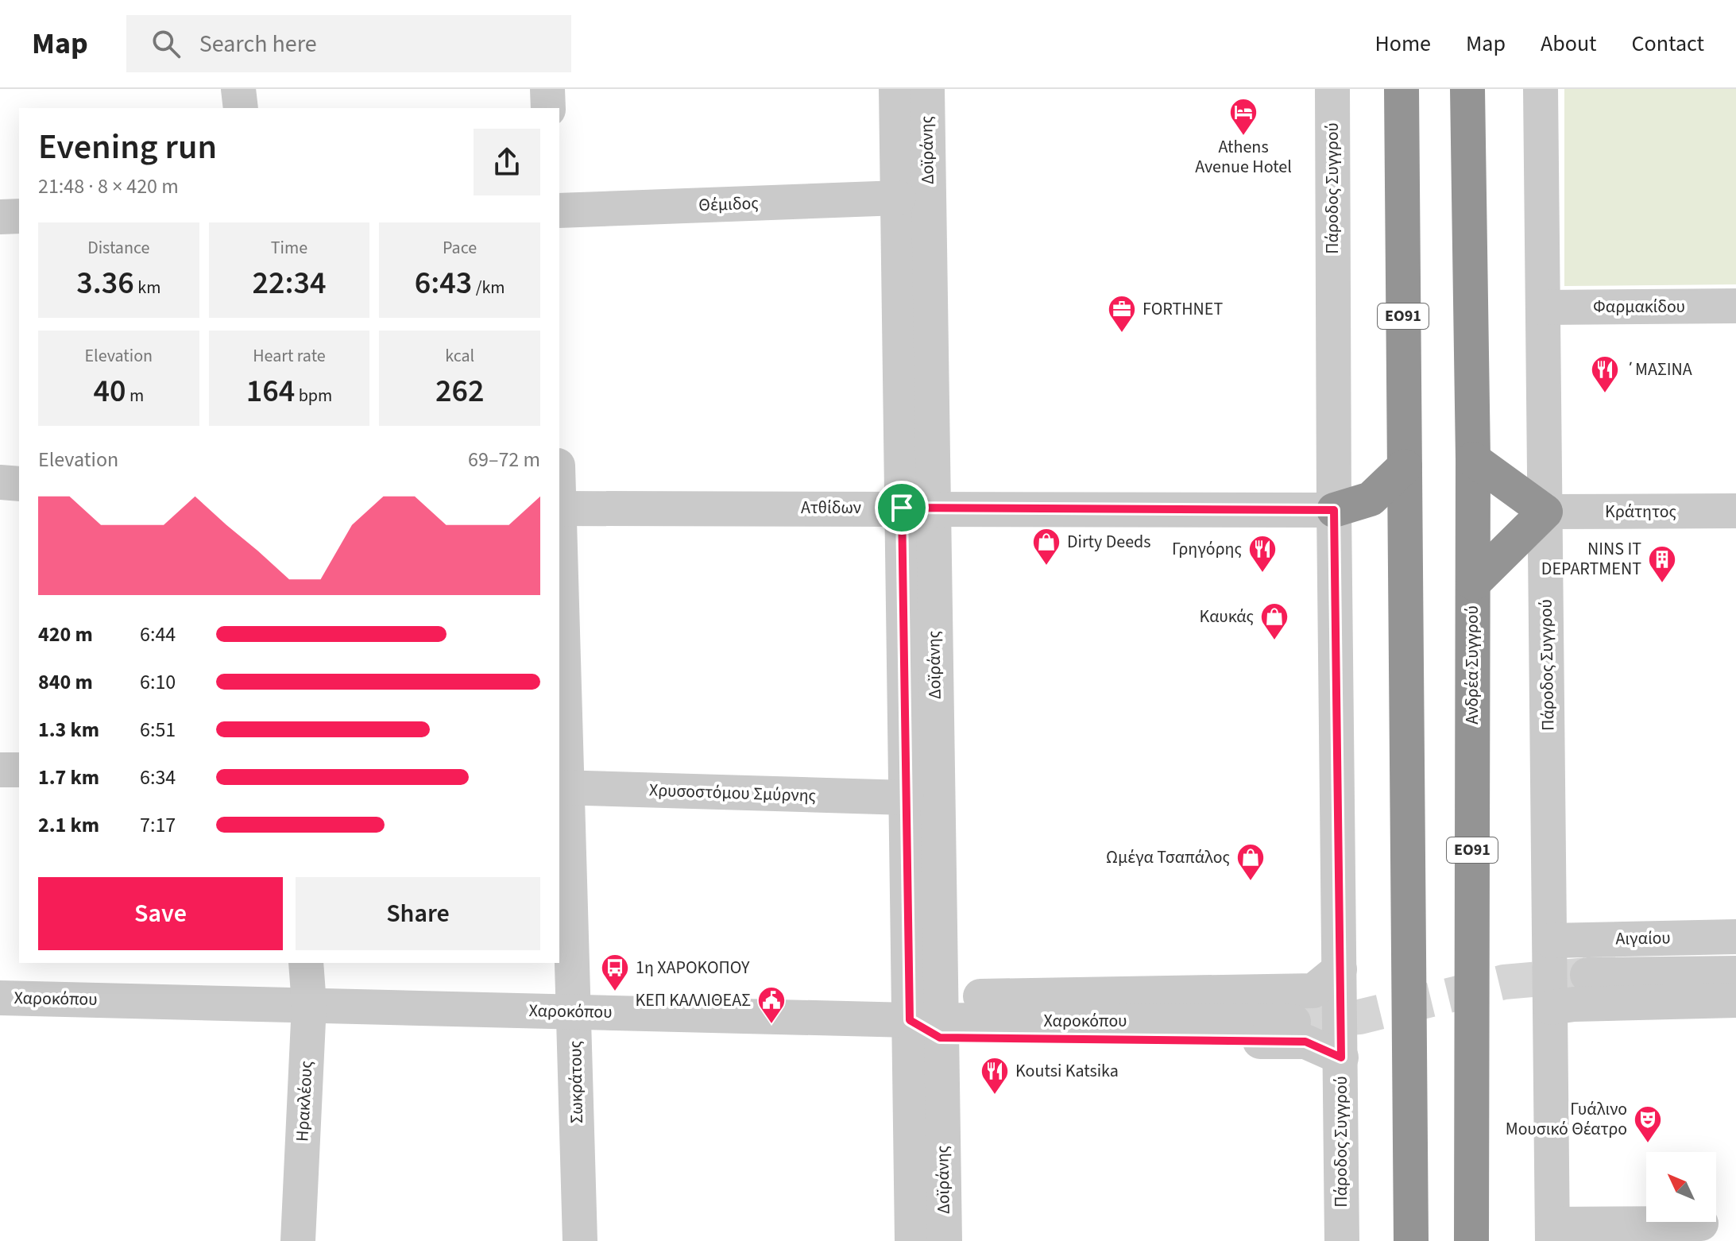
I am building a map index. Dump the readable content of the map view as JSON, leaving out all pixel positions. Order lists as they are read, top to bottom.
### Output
{
  "streets": {
    "highway": ["ΕΟ91", "Ανδρέα Συγγρού"],
    "street": [
      "Δοϊράνης",
      "Πάροδος Συγγρού",
      "Θέμιδος",
      "Φαρμακίδου",
      "Ατθίδων",
      "Κράτητος",
      "Χρυσοστόμου Σμύρνης",
      "Αιγαίου",
      "Χαροκόπου",
      "Σωκράτους",
      "Ηρακλέους"
    ]
  },
  "crossings": [
    ["Δοϊράνης", "Θέμιδος"],
    ["Δοϊράνης", "Ατθίδων"],
    ["Δοϊράνης", "Χρυσοστόμου Σμύρνης"],
    ["Δοϊράνης", "Χαροκόπου"],
    ["Πάροδος Συγγρού", "Φαρμακίδου"],
    ["Πάροδος Συγγρού", "Ατθίδων"],
    ["Πάροδος Συγγρού", "Κράτητος"],
    ["Πάροδος Συγγρού", "Αιγαίου"],
    ["Πάροδος Συγγρού", "Χαροκόπου"],
    ["Χρυσοστόμου Σμύρνης", "Σωκράτους"],
    ["Χαροκόπου", "Σωκράτους"],
    ["Χαροκόπου", "Ηρακλέους"]
  ],
  "places": {
    "hotel": ["Athens Avenue Hotel"],
    "office": ["FORTHNET"],
    "restaurant": ["΄ΜΑΣΙΝΑ", "Γρηγόρης", "Koutsi Katsika"],
    "shop": ["Dirty Deeds", "Καυκάς", "Ωμέγα Τσαπάλος"],
    "building": ["NINS IT DEPARTMENT"],
    "bus stop": ["1η ΧΑΡΟΚΟΠΟΥ"],
    "public building": ["ΚΕΠ ΚΑΛΛΙΘΕΑΣ"],
    "theatre": ["Γυάλινο Μουσικό Θέατρο"]
  },
  "north": "top left",
  "page": {
    "header": "Map",
    "search": "Search here",
    "nav": [
      "Home",
      "Map",
      "About",
      "Contact"
    ],
    "heading": ["Evening run", "21:48 · 8 × 420 m"],
    "stats": [
      ["Distance", "3.36 km"],
      ["Time", "22:34"],
      ["Pace", "6:43 /km"],
      ["Elevation", "40 m"],
      ["Heart rate", "164 bpm"],
      ["kcal", "262"]
    ],
    "chart": ["Elevation", "69–72 m"],
    "list": [
      {
        "name": "420 m",
        "note": "6:44"
      },
      {
        "name": "840 m",
        "note": "6:10"
      },
      {
        "name": "1.3 km",
        "note": "6:51"
      },
      {
        "name": "1.7 km",
        "note": "6:34"
      },
      {
        "name": "2.1 km",
        "note": "7:17"
      }
    ],
    "buttons": ["Save", "Share"]
  }
}
